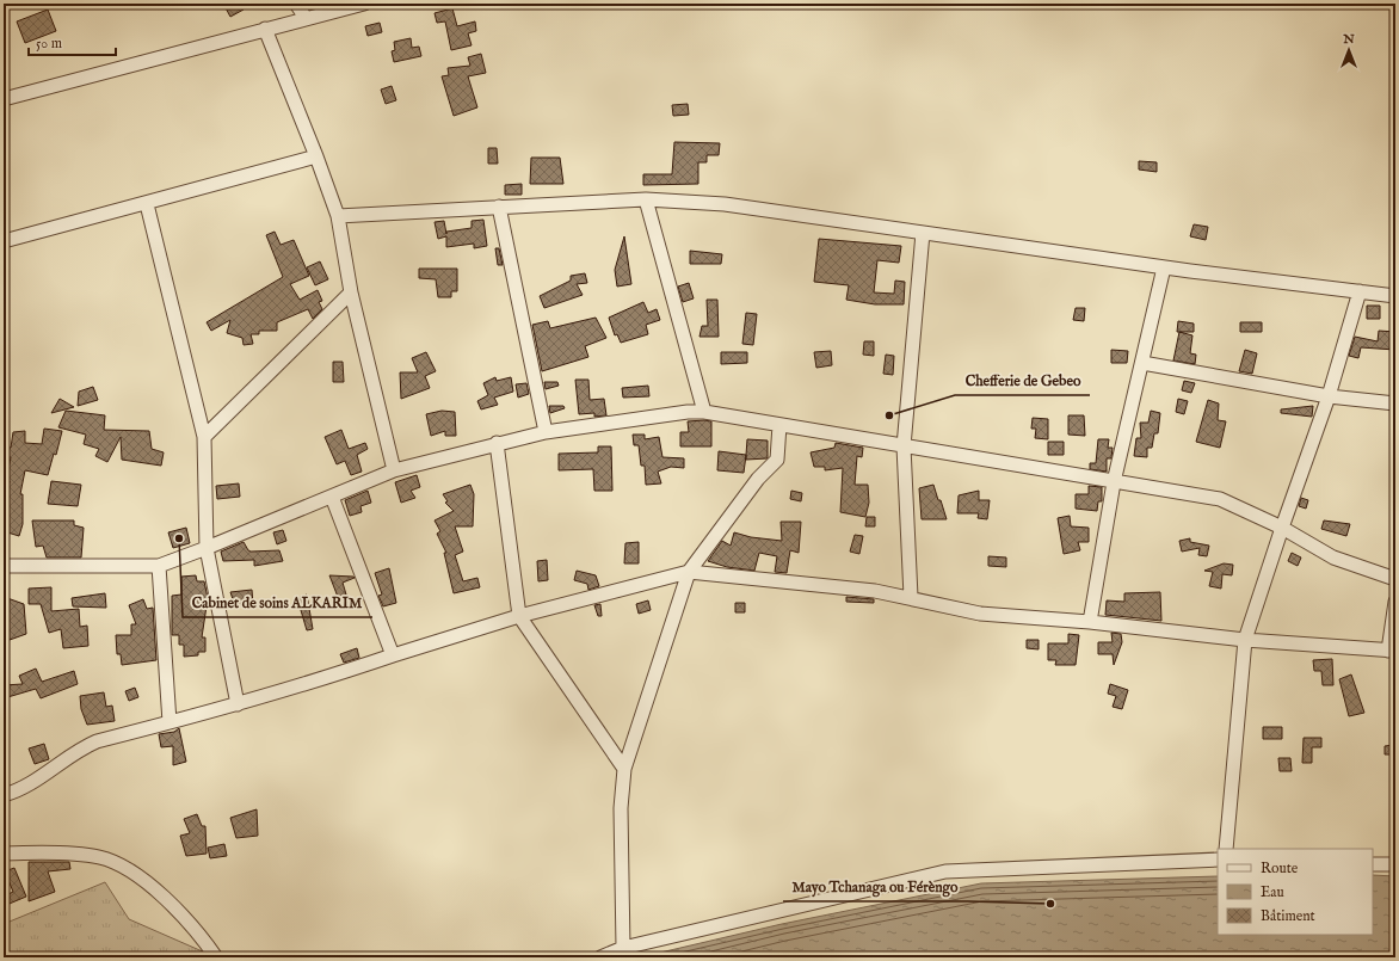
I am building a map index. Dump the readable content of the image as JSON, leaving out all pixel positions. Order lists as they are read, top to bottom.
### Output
{
  "places": ["Chefferie de Gebeo", "Cabinet de soins ALKARIM", "Mayo Tchanaga ou Férèngo"],
  "legend": ["Route", "Eau", "Bâtiment"],
  "scale_bar": "50 m",
  "north": "top"
}
